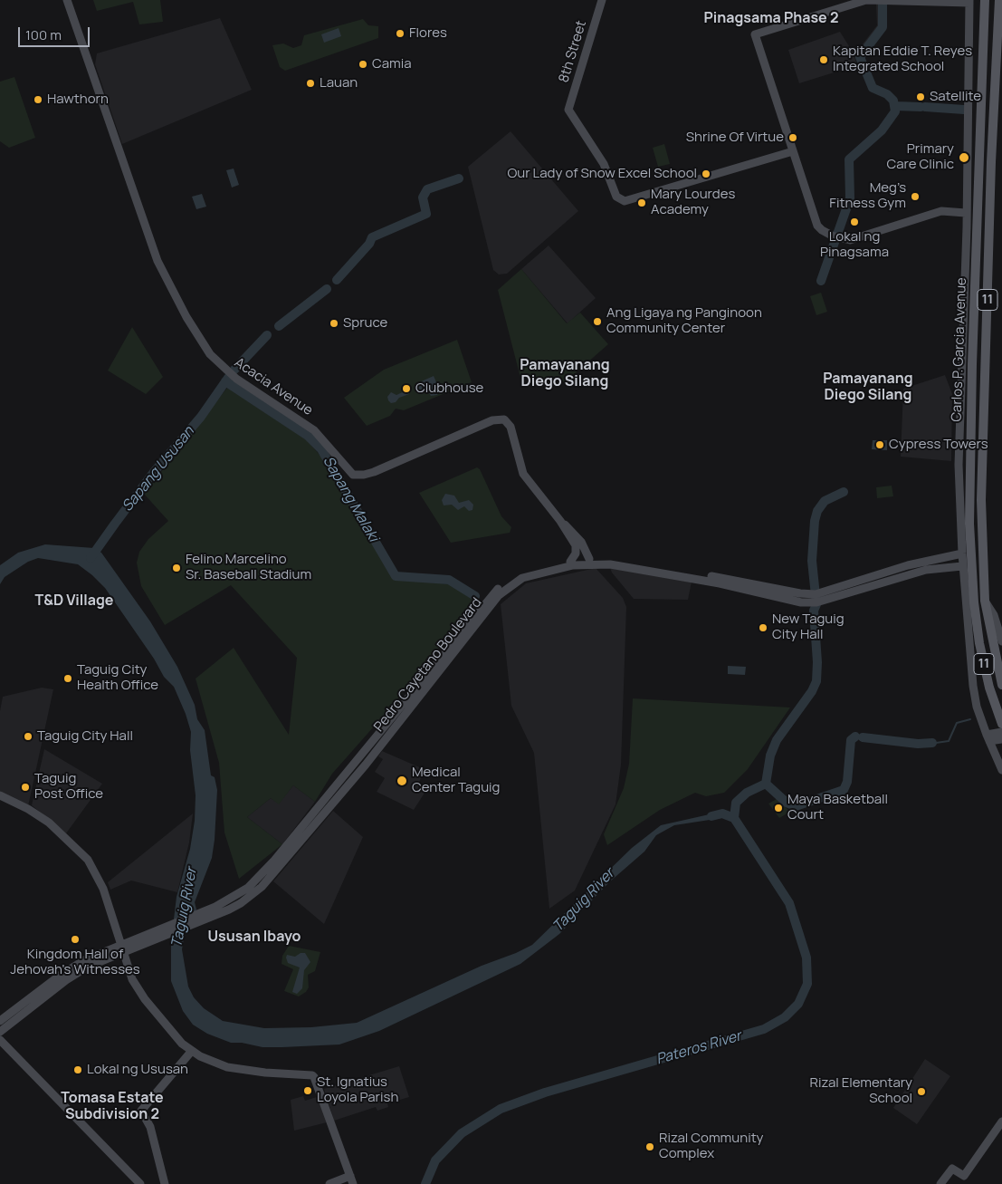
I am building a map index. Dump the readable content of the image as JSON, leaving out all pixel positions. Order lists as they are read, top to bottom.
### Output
{
  "streets": {
    "main road": [
      "8th Street",
      "11",
      "Carlos P. Garcia Avenue",
      "Acacia Avenue",
      "Pedro Cayetano Boulevard"
    ]
  },
  "crossings": [
    ["Acacia Avenue", "Pedro Cayetano Boulevard"]
  ],
  "districts": [
    "Pinagsama Phase 2",
    "Pamayanang Diego Silang",
    "Pamayanang Diego Silang",
    "T&D Village",
    "Ususan Ibayo",
    "Tomasa Estate Subdivision 2"
  ],
  "water": [
    "Sapang Ususan",
    "Sapang Malaki",
    "Taguig River",
    "Pateros River"
  ],
  "places": [
    "Flores",
    "Kapitan Eddie T. Reyes Integrated School",
    "Camia",
    "Lauan",
    "Satellite",
    "Hawthorn",
    "Shrine Of Virtue",
    "Primary Care Clinic",
    "Our Lady of Snow Excel School",
    "Meg’s Fitness Gym",
    "Mary Lourdes Academy",
    "Lokal ng Pinagsama",
    "Ang Ligaya ng Panginoon Community Center",
    "Spruce",
    "Clubhouse",
    "Cypress Towers",
    "Felino Marcelino Sr. Baseball Stadium",
    "New Taguig City Hall",
    "Taguig City Health Office",
    "Taguig City Hall",
    "Medical Center Taguig",
    "Taguig Post Office",
    "Maya Basketball Court",
    "Kingdom Hall of Jehovah's Witnesses",
    "Lokal ng Ususan",
    "St. Ignatius Loyola Parish",
    "Rizal Elementary School",
    "Rizal Community Complex"
  ],
  "scale_bar": "100 m"
}
